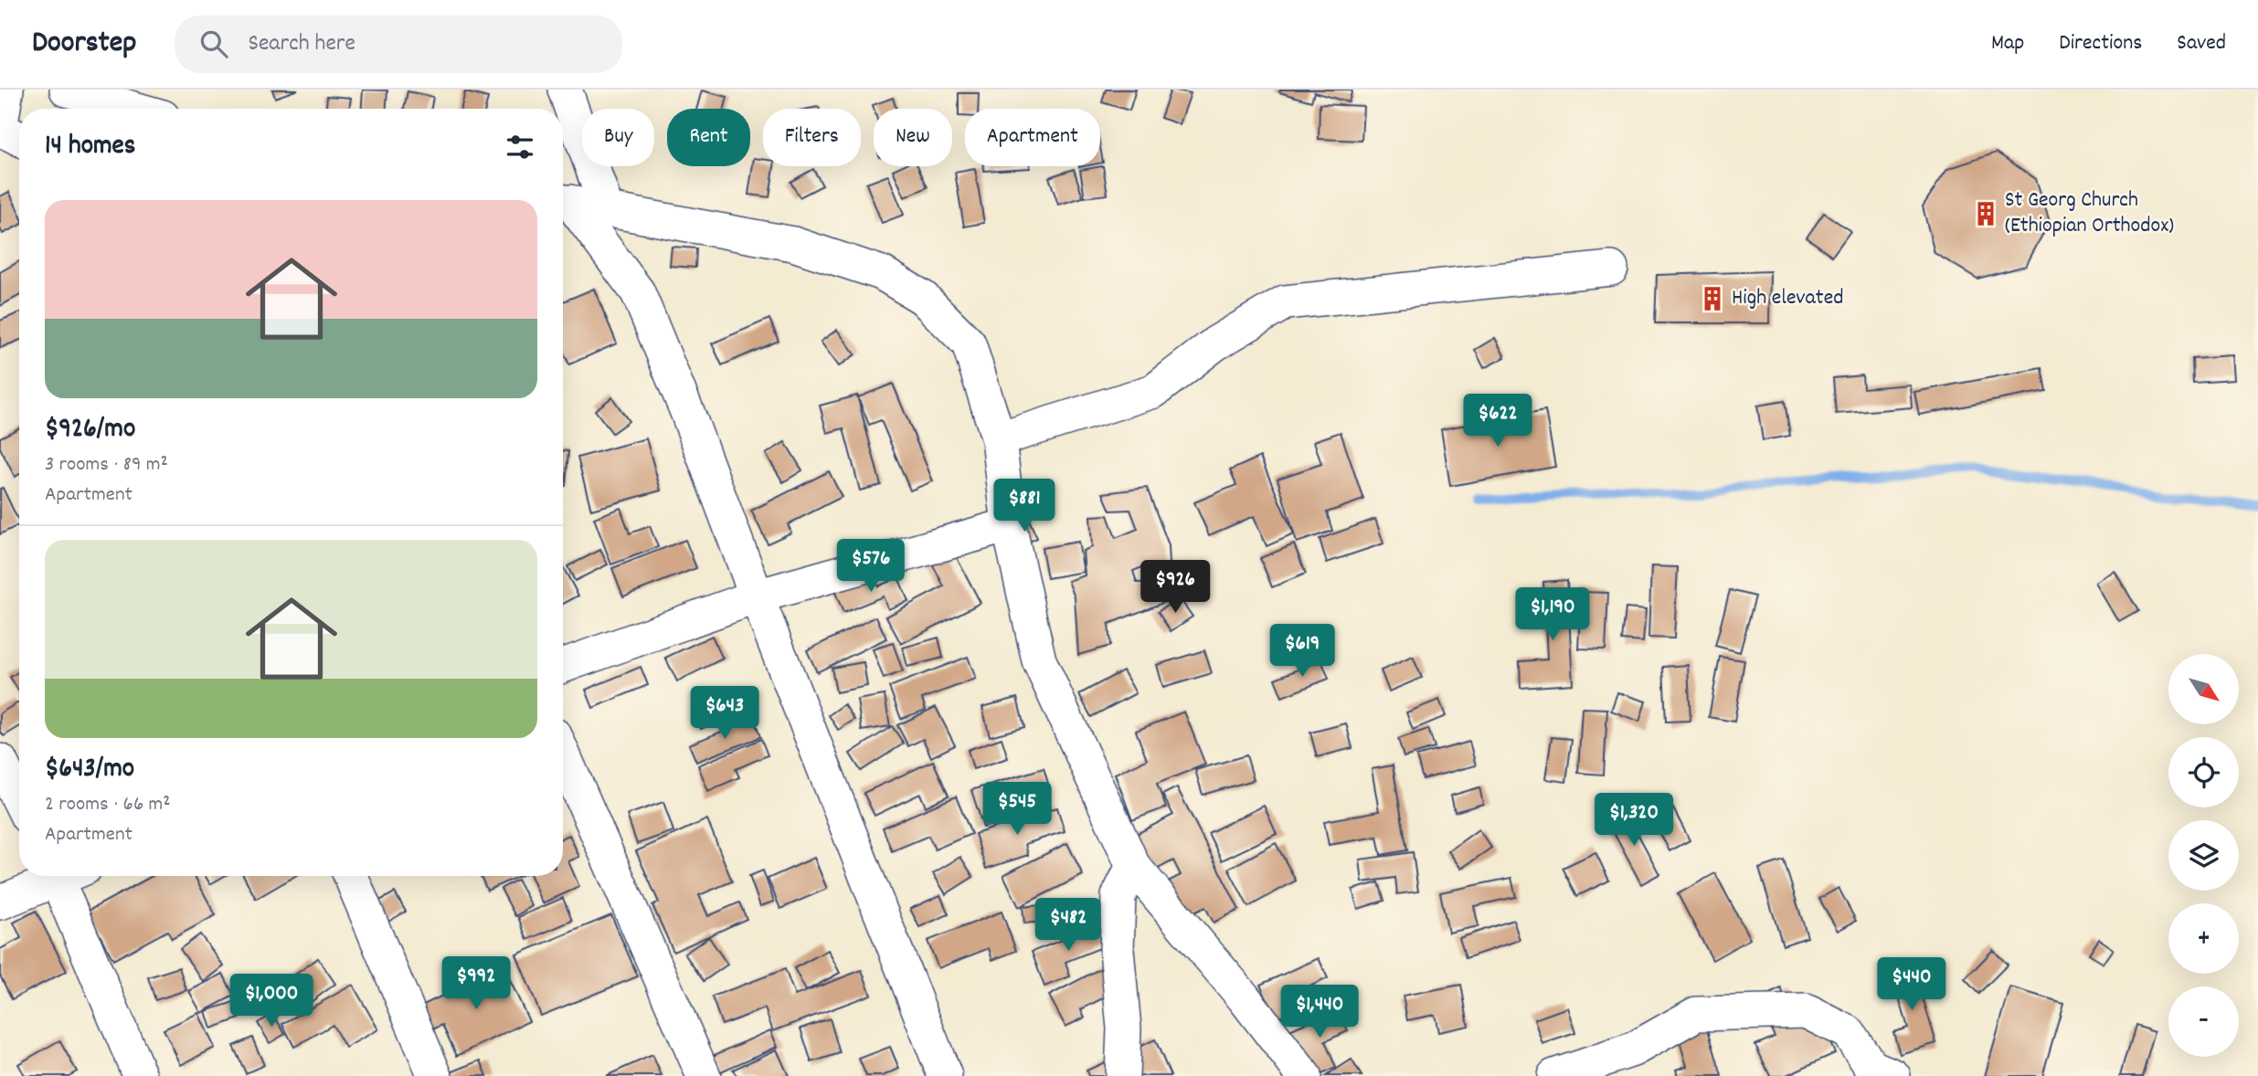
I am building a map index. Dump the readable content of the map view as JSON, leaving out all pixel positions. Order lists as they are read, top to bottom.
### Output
{
  "places": {
    "building": ["St Georg Church (Ethiopian Orthodox)", "High elevated"]
  },
  "north": "bottom right",
  "page": {
    "header": "Doorstep",
    "search": "Search here",
    "nav": ["Map", "Directions", "Saved"],
    "chip": [
      "Buy",
      "Rent",
      "Filters",
      "New",
      "Apartment"
    ],
    "heading": "14 homes",
    "list": [
      {
        "name": "$926/mo",
        "note": "3 rooms · 89 m² · Apartment"
      },
      {
        "name": "$643/mo",
        "note": "2 rooms · 66 m² · Apartment"
      }
    ],
    "price": [
      "$622",
      "$881",
      "$576",
      "$926",
      "$1,190",
      "$619",
      "$643",
      "$545",
      "$1,320",
      "$482",
      "$992",
      "$440",
      "$1,000",
      "$1,440"
    ],
    "map_buttons": ["+", "−"]
  }
}
